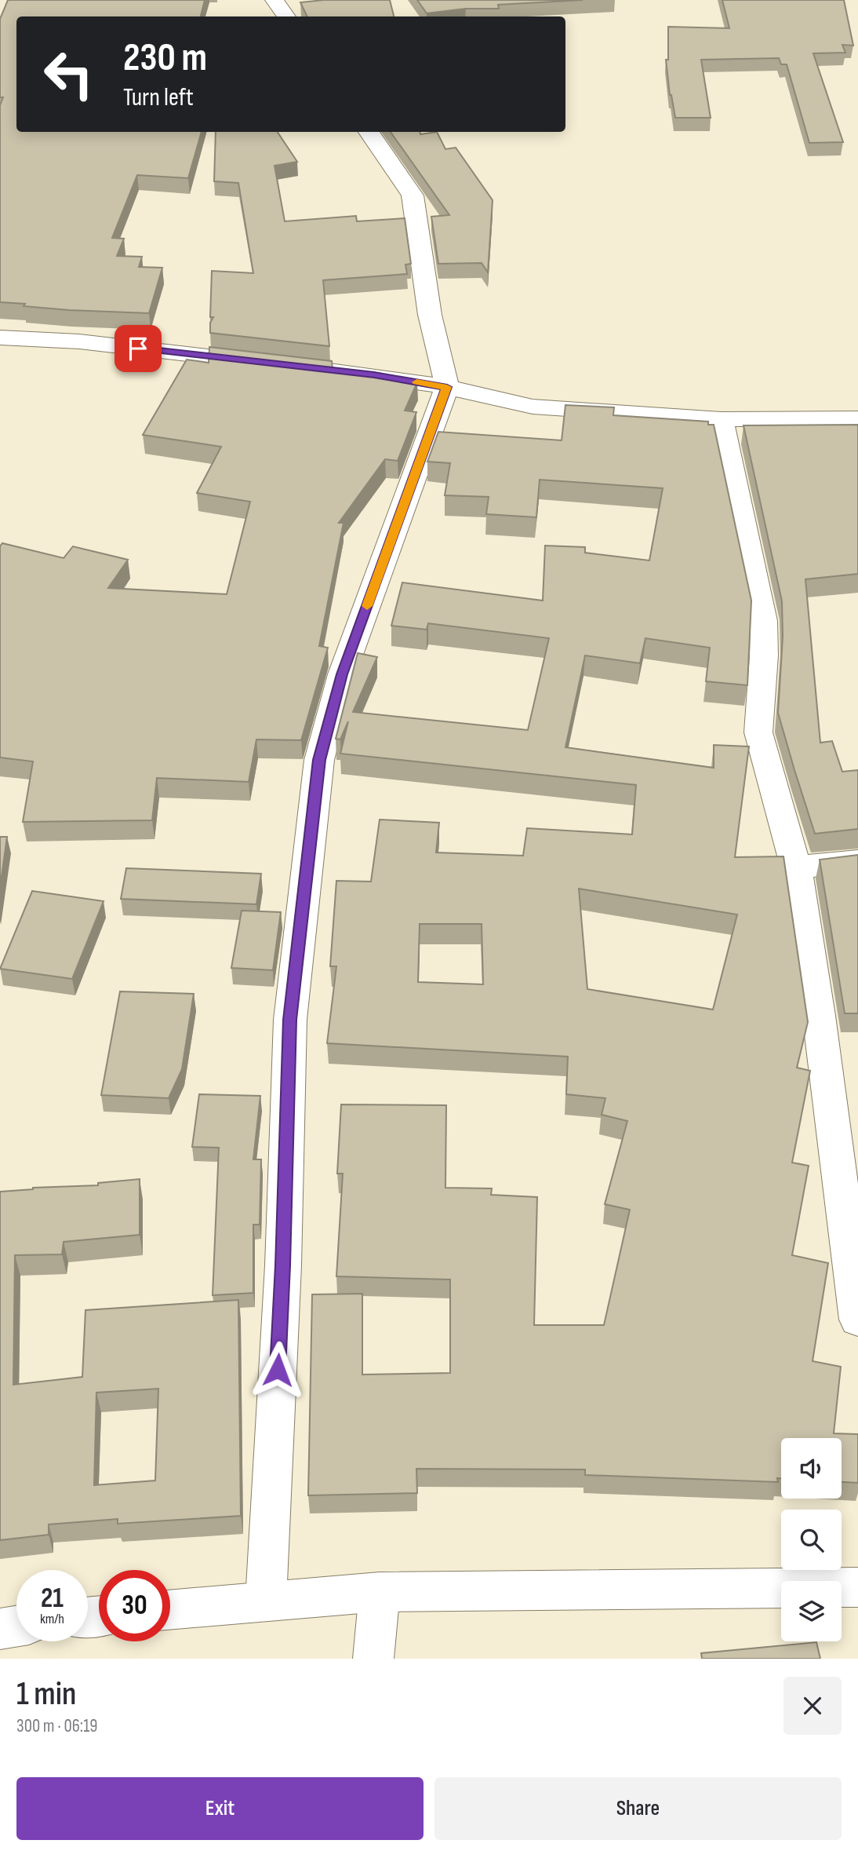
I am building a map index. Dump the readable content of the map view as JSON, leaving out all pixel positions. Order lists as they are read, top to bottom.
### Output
{
  "page": {
    "turn": ["230 m", "Turn left"],
    "speed": "21 km/h",
    "limit": "30",
    "heading": ["1 min", "300 m · 06:19"],
    "buttons": ["Exit", "Share"]
  }
}
